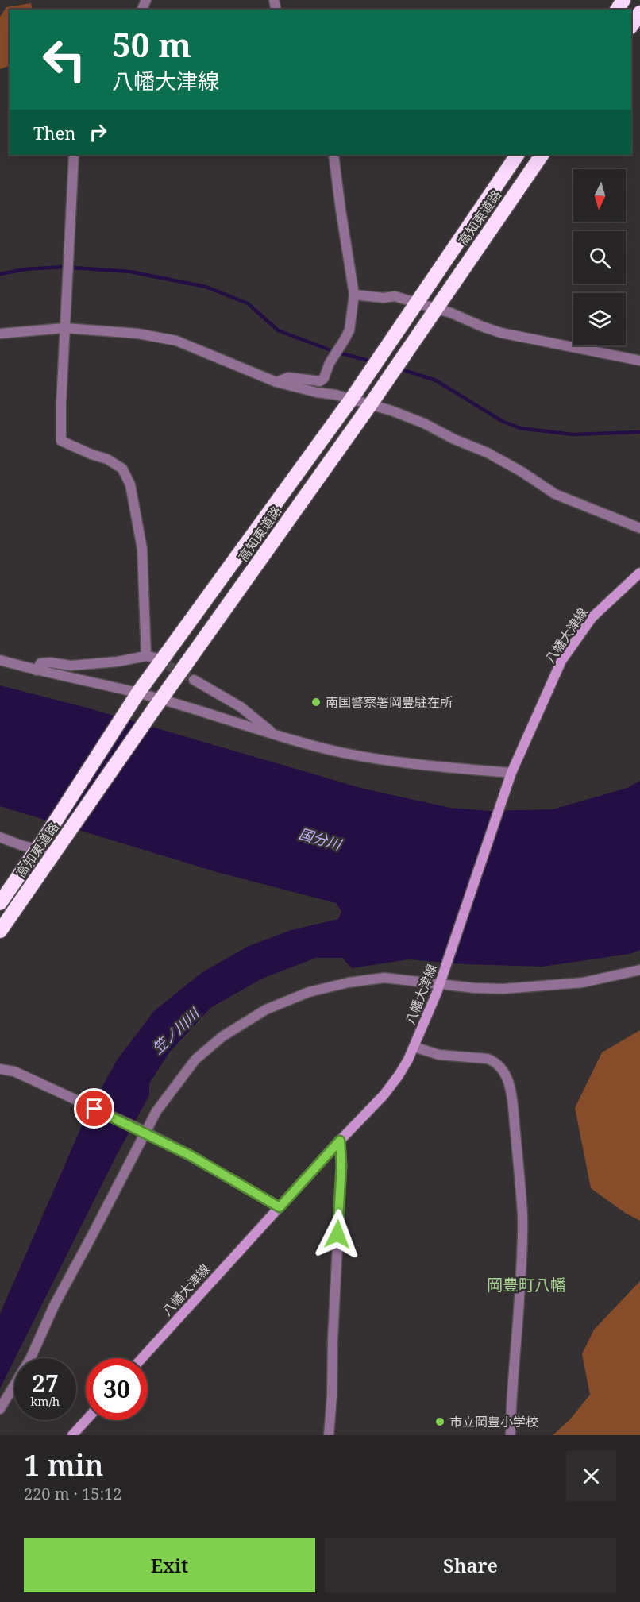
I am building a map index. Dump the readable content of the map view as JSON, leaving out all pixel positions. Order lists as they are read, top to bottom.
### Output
{
  "streets": {
    "highway": ["高知東道路"],
    "main road": ["八幡大津線"]
  },
  "districts": ["岡豊町八幡"],
  "water": ["国分川", "笠ノ川川"],
  "places": ["南国警察署岡豊駐在所", "市立岡豊小学校"],
  "north": "bottom",
  "page": {
    "turn": ["50 m", "八幡大津線"],
    "then": "Then",
    "speed": "27 km/h",
    "limit": "30",
    "heading": ["1 min", "220 m · 15:12"],
    "buttons": ["Exit", "Share"]
  }
}
